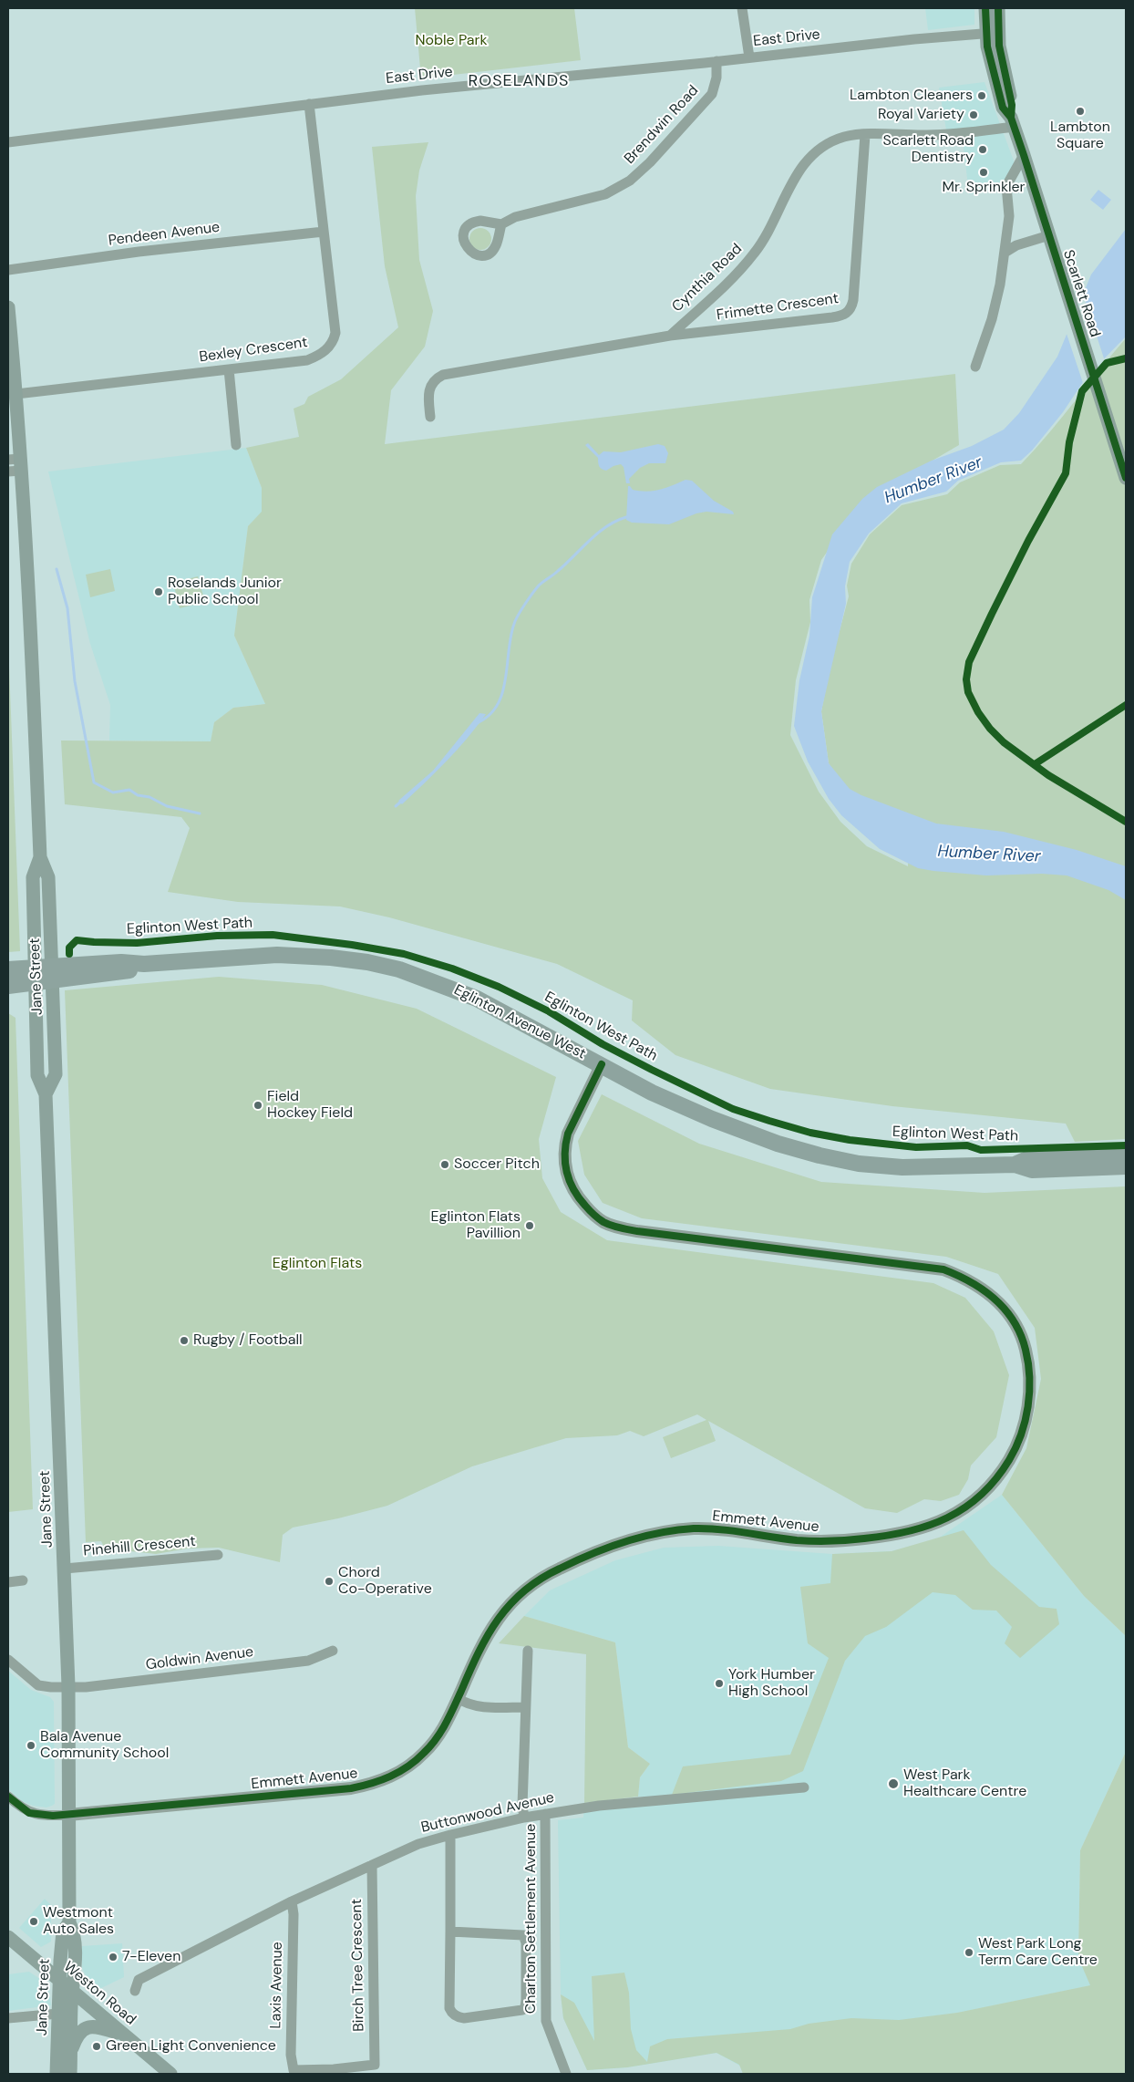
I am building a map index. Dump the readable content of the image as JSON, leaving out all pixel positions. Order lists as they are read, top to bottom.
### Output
{
  "streets": {
    "main road": [
      "Scarlett Road",
      "Jane Street",
      "Eglinton Avenue West",
      "Weston Road"
    ],
    "street": [
      "East Drive",
      "Brendwin Road",
      "Pendeen Avenue",
      "Cynthia Road",
      "Frimette Crescent",
      "Bexley Crescent",
      "Emmett Avenue",
      "Pinehill Crescent",
      "Goldwin Avenue",
      "Buttonwood Avenue",
      "Charlton Settlement Avenue",
      "Birch Tree Crescent",
      "Laxis Avenue"
    ],
    "cycle path": ["Eglinton West Path"]
  },
  "crossings": [
    ["East Drive", "Brendwin Road"],
    ["East Drive", "Scarlett Road"],
    ["East Drive", "Bexley Crescent"],
    ["Pendeen Avenue", "Bexley Crescent"],
    ["Cynthia Road", "Scarlett Road"],
    ["Cynthia Road", "Frimette Crescent"],
    ["Bexley Crescent", "Jane Street"],
    ["Jane Street", "Eglinton Avenue West"],
    ["Jane Street", "Emmett Avenue"],
    ["Jane Street", "Pinehill Crescent"],
    ["Jane Street", "Goldwin Avenue"],
    ["Jane Street", "Weston Road"],
    ["Eglinton Avenue West", "Emmett Avenue"],
    ["Buttonwood Avenue", "Charlton Settlement Avenue"],
    ["Buttonwood Avenue", "Birch Tree Crescent"],
    ["Buttonwood Avenue", "Laxis Avenue"],
    ["Birch Tree Crescent", "Laxis Avenue"]
  ],
  "districts": ["ROSELANDS"],
  "water": ["Humber River"],
  "parks": ["Noble Park", "Eglinton Flats"],
  "places": [
    "Lambton Cleaners",
    "Lambton Square",
    "Royal Variety",
    "Scarlett Road Dentistry",
    "Mr. Sprinkler",
    "Roselands Junior Public School",
    "Field Hockey Field",
    "Soccer Pitch",
    "Eglinton Flats Pavillion",
    "Rugby / Football",
    "Chord Co-Operative",
    "York Humber High School",
    "Bala Avenue Community School",
    "West Park Healthcare Centre",
    "Westmont Auto Sales",
    "West Park Long Term Care Centre",
    "7-Eleven",
    "Green Light Convenience"
  ]
}
